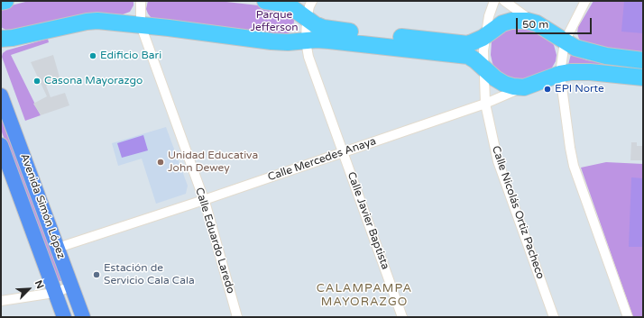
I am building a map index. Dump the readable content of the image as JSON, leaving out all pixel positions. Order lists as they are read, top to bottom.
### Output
{
  "streets": {
    "main road": ["Avenida Simón López"],
    "street": [
      "Calle Mercedes Anaya",
      "Calle Nicolás Ortiz Pacheco",
      "Calle Javier Baptista",
      "Calle Eduardo Laredo"
    ]
  },
  "crossings": [
    ["Calle Mercedes Anaya", "Avenida Simón López"],
    ["Calle Mercedes Anaya", "Calle Nicolás Ortiz Pacheco"],
    ["Calle Mercedes Anaya", "Calle Javier Baptista"],
    ["Calle Mercedes Anaya", "Calle Eduardo Laredo"]
  ],
  "districts": ["CALAMPAMPA MAYORAZGO"],
  "parks": ["Parque Jefferson"],
  "places": [
    "Edificio Bari",
    "Casona Mayorazgo",
    "EPI Norte",
    "Unidad Educativa John Dewey",
    "Estación de Servicio Cala Cala"
  ],
  "scale_bar": "50 m",
  "north": "top right"
}
